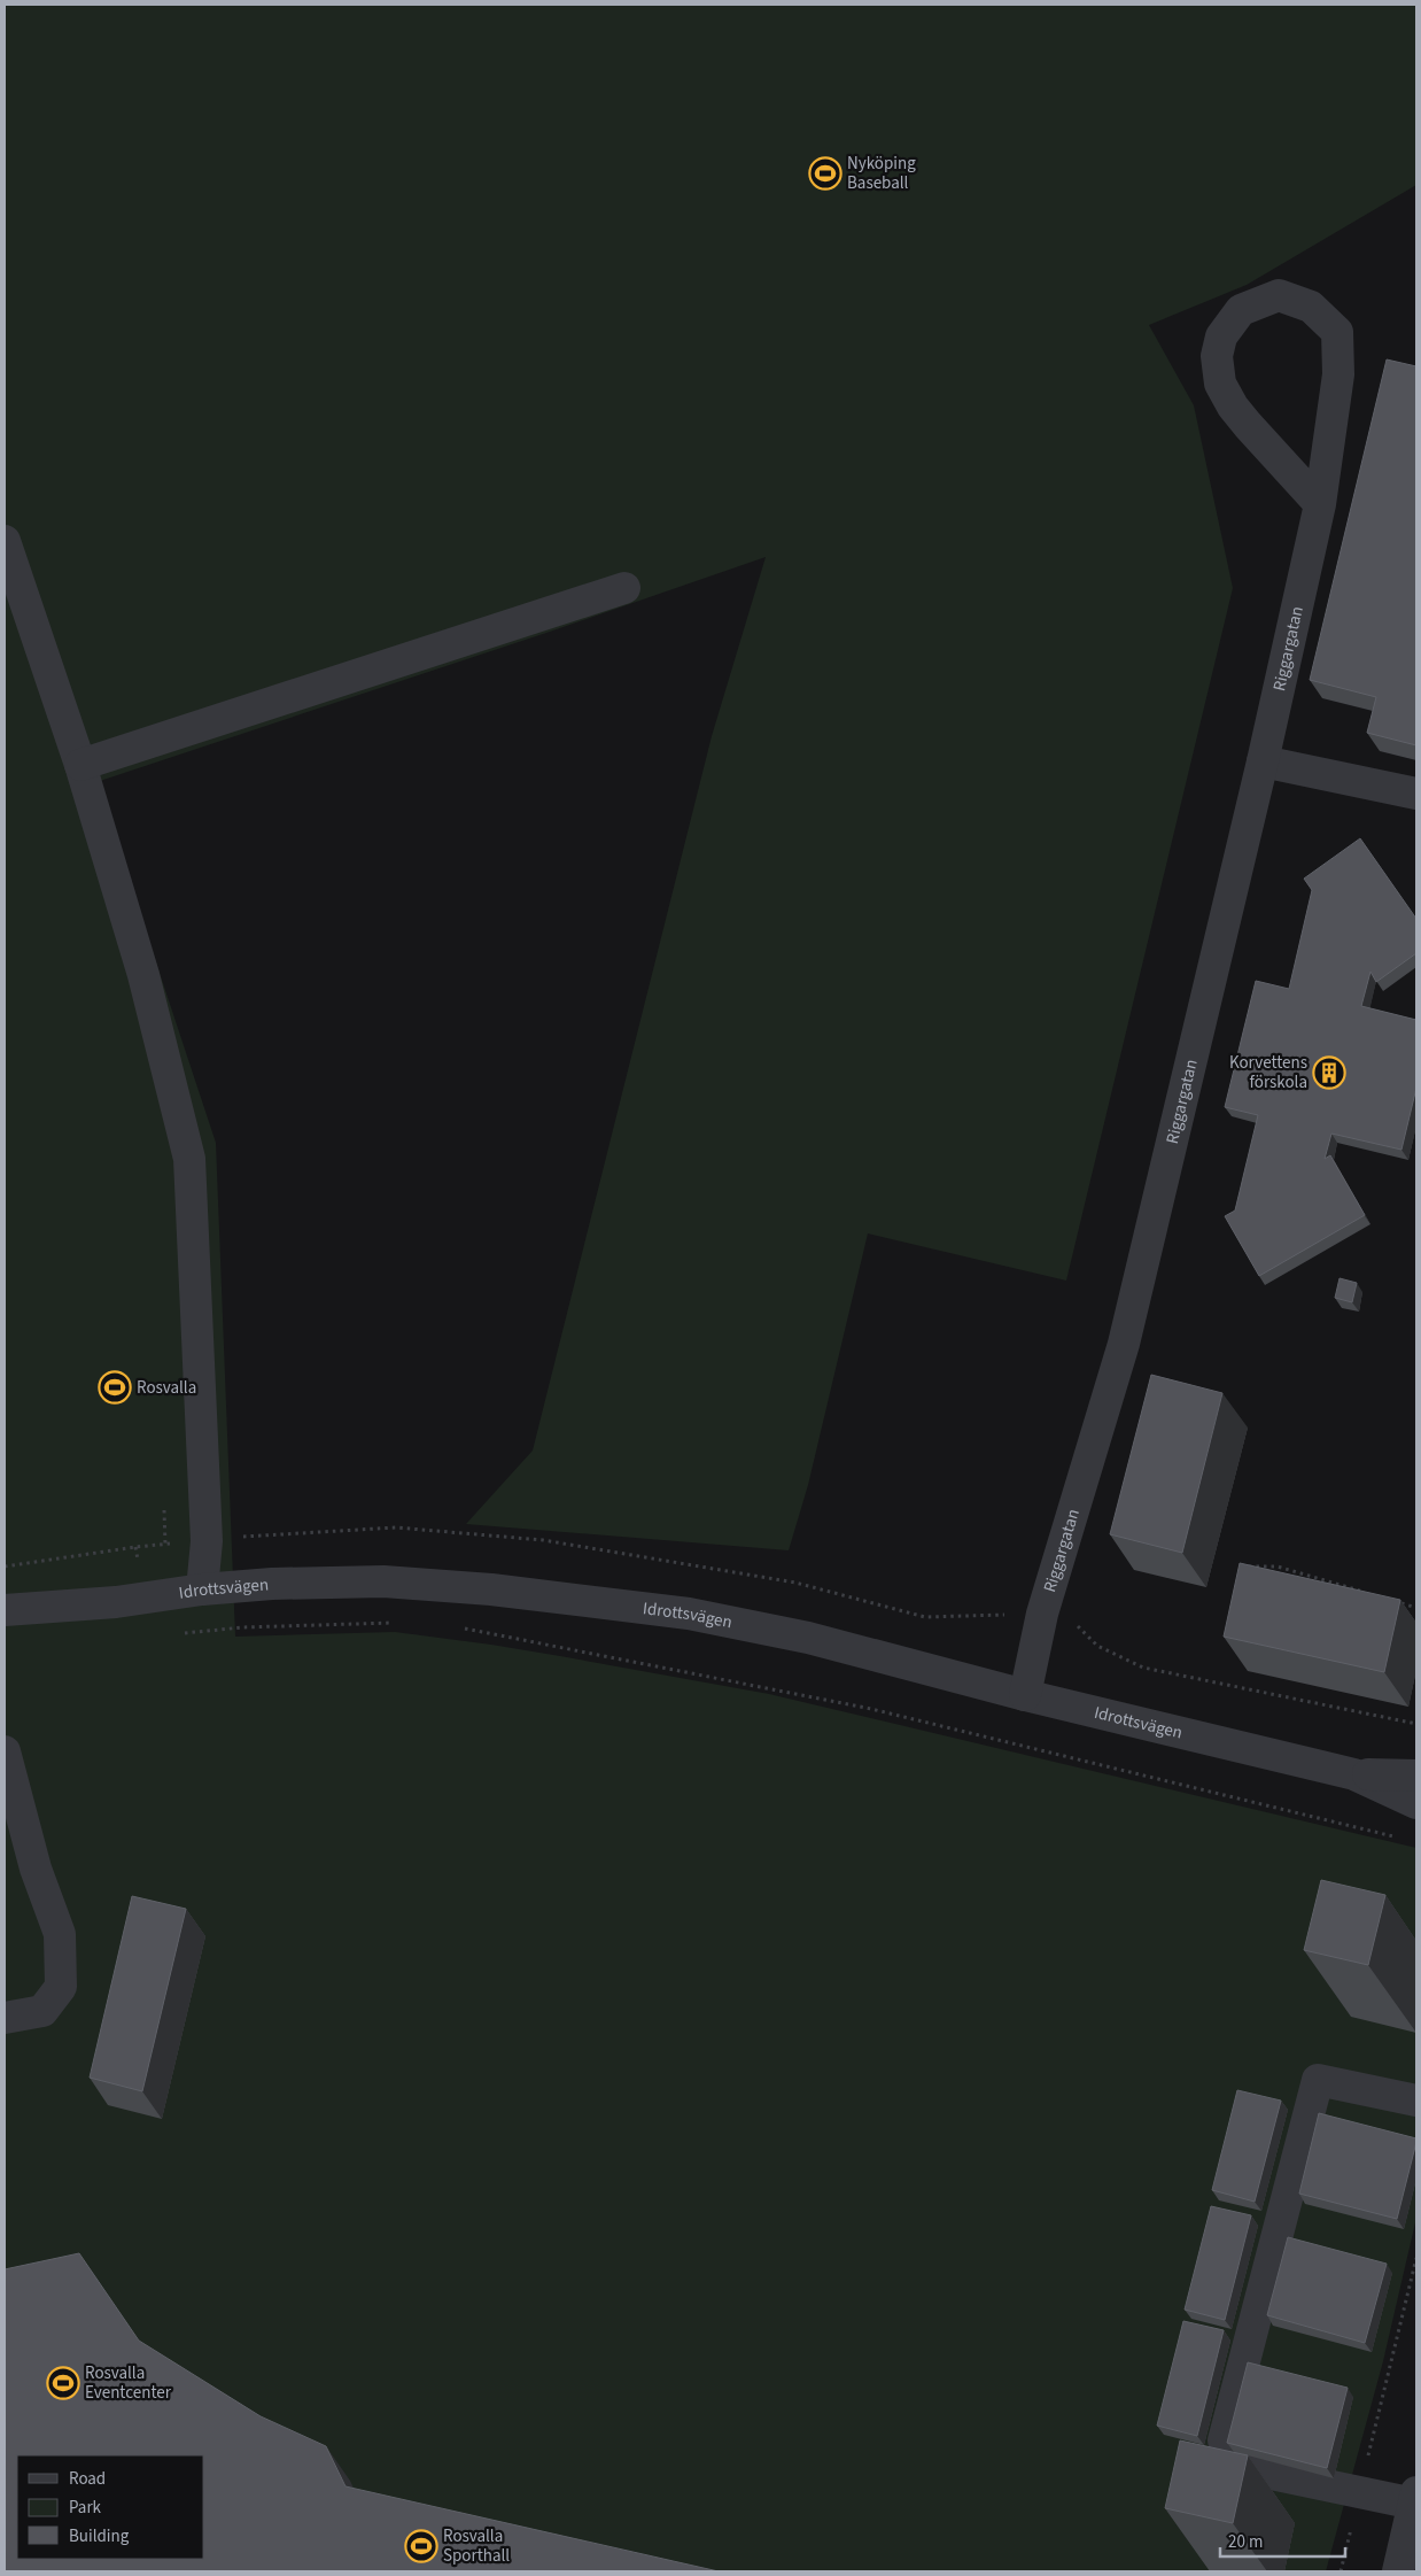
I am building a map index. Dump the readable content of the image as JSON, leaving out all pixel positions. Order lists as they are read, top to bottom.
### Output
{
  "streets": {
    "street": ["Riggargatan", "Idrottsvägen"]
  },
  "crossings": [
    ["Riggargatan", "Idrottsvägen"]
  ],
  "places": {
    "sports": [
      "Nyköping Baseball",
      "Rosvalla",
      "Rosvalla Eventcenter",
      "Rosvalla Sporthall"
    ],
    "building": ["Korvettens förskola"]
  },
  "legend": ["Road", "Park", "Building"],
  "scale_bar": "20 m"
}
